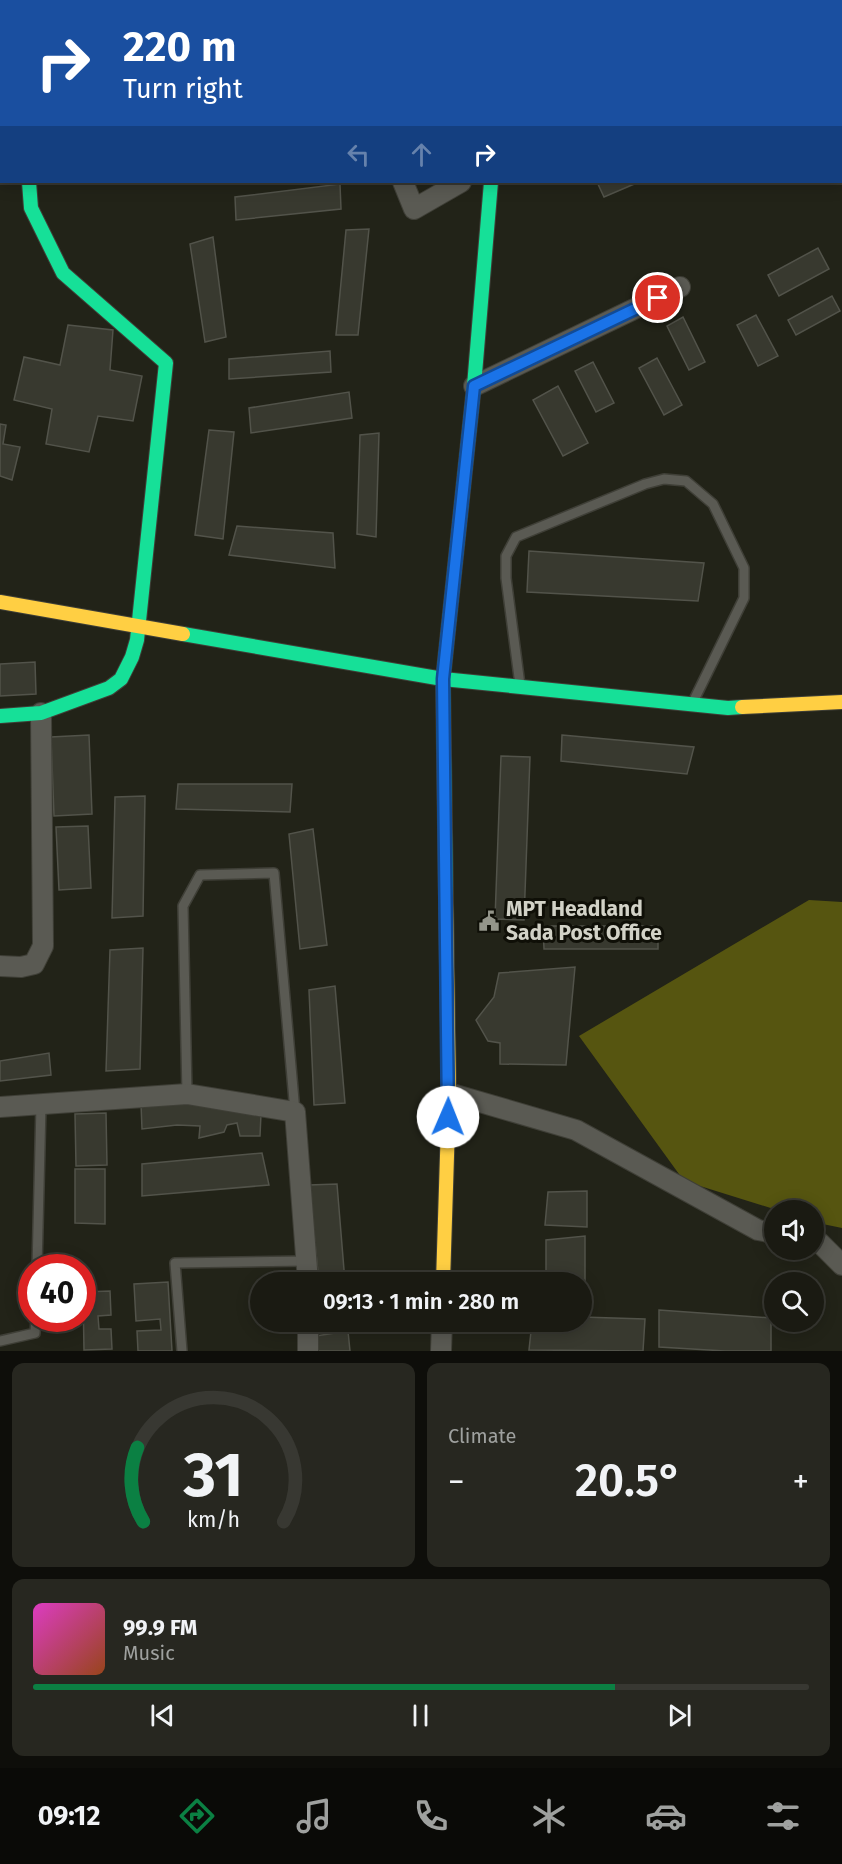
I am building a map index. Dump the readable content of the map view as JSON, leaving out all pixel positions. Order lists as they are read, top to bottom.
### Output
{
  "places": {
    "public building": ["MPT Headland Sada Post Office"]
  },
  "page": {
    "turn": ["220 m", "Turn right"],
    "limit": "40",
    "trip": "09:13 · 1 min · 280 m",
    "tile": "Climate",
    "heat": ["−", "20.5°", "+"],
    "song": ["99.9 FM", "Music"],
    "tabs": "09:12",
    "gauge": ["31", "km/h"]
  }
}
